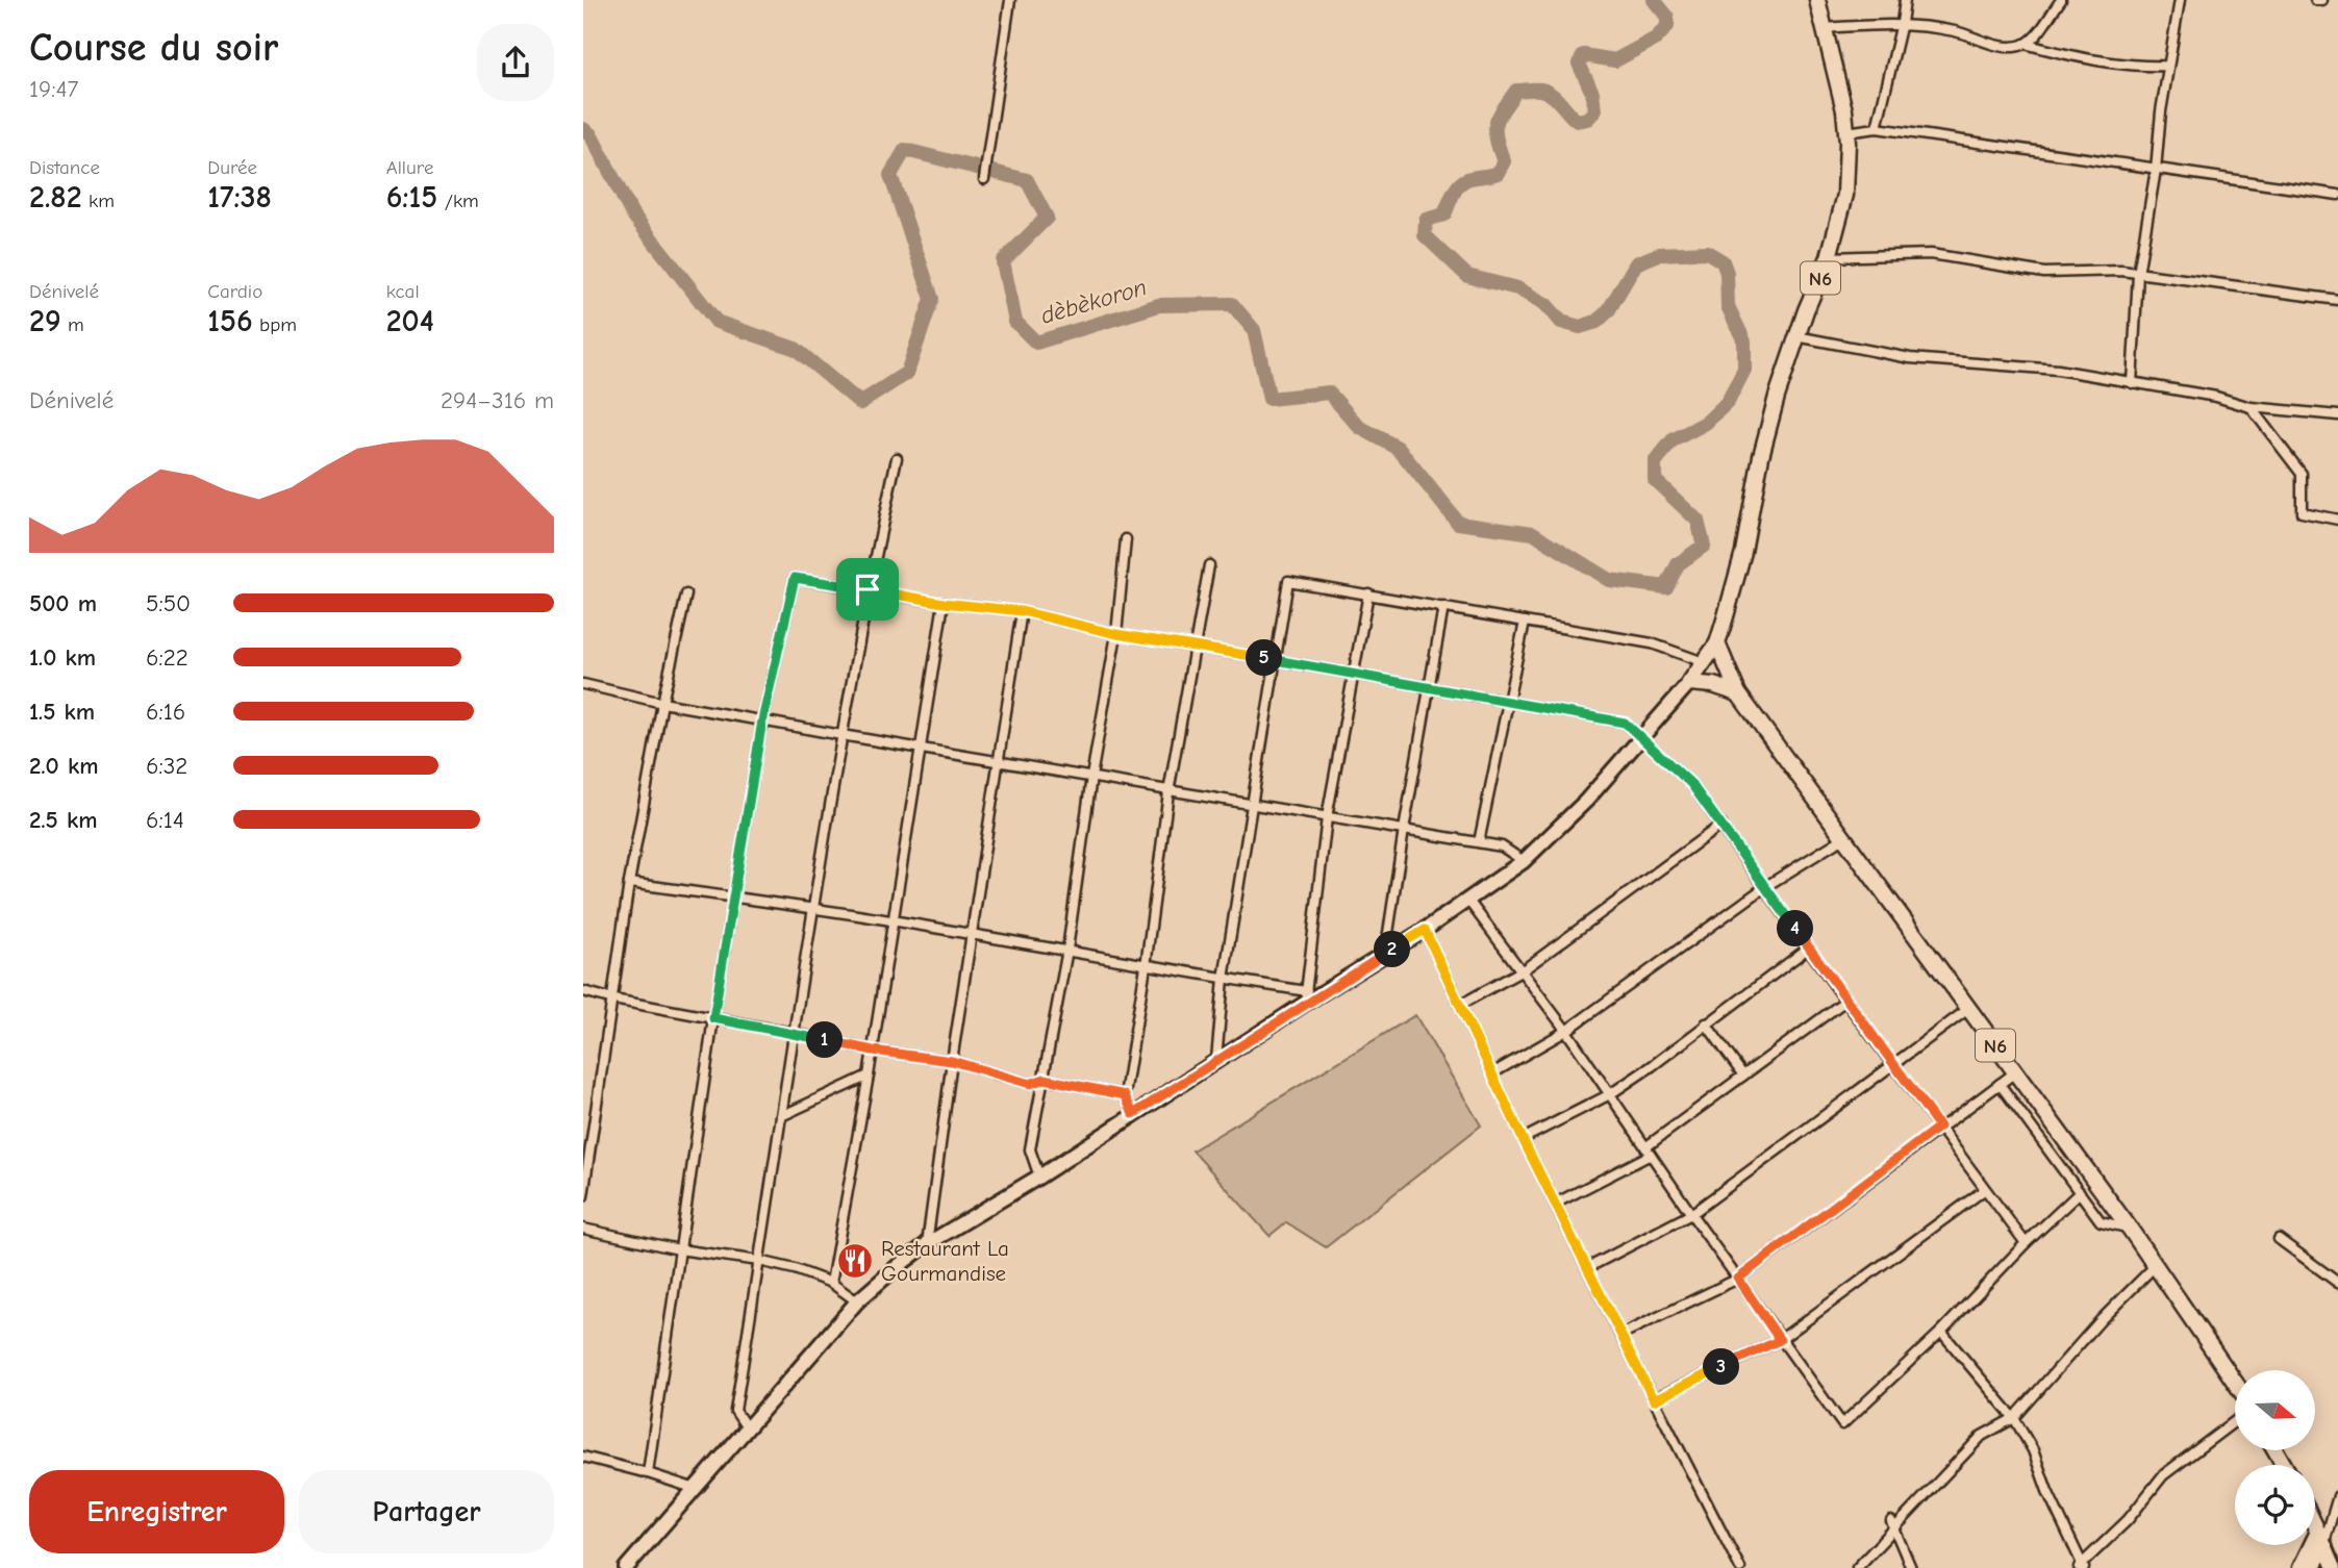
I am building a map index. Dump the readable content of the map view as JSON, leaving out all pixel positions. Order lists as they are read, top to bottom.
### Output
{
  "streets": {
    "highway": ["N6"]
  },
  "water": ["dèbèkoron"],
  "places": {
    "restaurant": ["Restaurant La Gourmandise"]
  },
  "north": "right",
  "page": {
    "heading": ["Course du soir", "19:47"],
    "stats": [
      ["Distance", "2.82 km"],
      ["Durée", "17:38"],
      ["Allure", "6:15 /km"],
      ["Dénivelé", "29 m"],
      ["Cardio", "156 bpm"],
      ["kcal", "204"]
    ],
    "chart": ["Dénivelé", "294–316 m"],
    "list": [
      {
        "name": "500 m",
        "note": "5:50"
      },
      {
        "name": "1.0 km",
        "note": "6:22"
      },
      {
        "name": "1.5 km",
        "note": "6:16"
      },
      {
        "name": "2.0 km",
        "note": "6:32"
      },
      {
        "name": "2.5 km",
        "note": "6:14"
      }
    ],
    "pins": [
      "5",
      "4",
      "2",
      "1",
      "3"
    ],
    "buttons": ["Enregistrer", "Partager"]
  }
}
